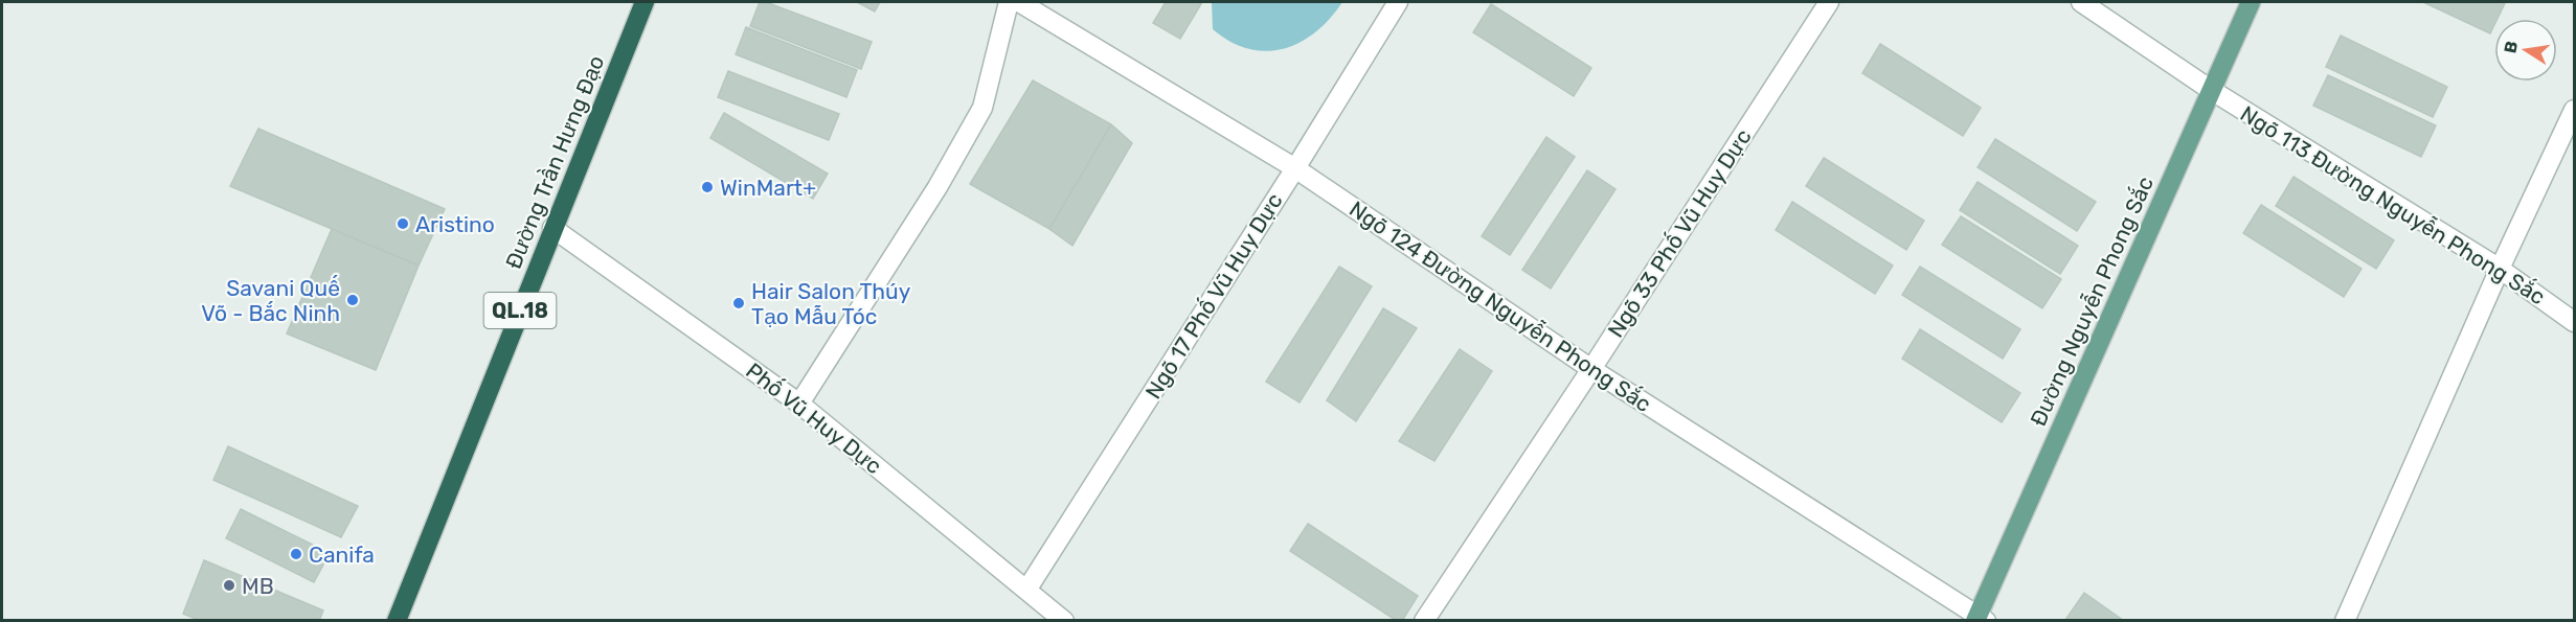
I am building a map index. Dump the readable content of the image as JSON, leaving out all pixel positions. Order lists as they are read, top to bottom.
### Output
{
  "streets": {
    "highway": ["Đường Trần Hưng Đạo", "QL.18"],
    "main road": ["Đường Nguyễn Phong Sắc"],
    "street": [
      "Ngõ 113 Đường Nguyễn Phong Sắc",
      "Ngõ 33 Phố Vũ Huy Dực",
      "Ngõ 17 Phố Vũ Huy Dực",
      "Ngõ 124 Đường Nguyễn Phong Sắc",
      "Phố Vũ Huy Dực"
    ]
  },
  "crossings": [
    ["Đường Trần Hưng Đạo", "Phố Vũ Huy Dực"],
    ["Ngõ 113 Đường Nguyễn Phong Sắc", "Đường Nguyễn Phong Sắc"],
    ["Ngõ 33 Phố Vũ Huy Dực", "Ngõ 124 Đường Nguyễn Phong Sắc"],
    ["Ngõ 17 Phố Vũ Huy Dực", "Ngõ 124 Đường Nguyễn Phong Sắc"],
    ["Ngõ 17 Phố Vũ Huy Dực", "Phố Vũ Huy Dực"],
    ["Đường Nguyễn Phong Sắc", "Ngõ 124 Đường Nguyễn Phong Sắc"]
  ],
  "places": [
    "WinMart+",
    "Aristino",
    "Savani Quế Võ - Bắc Ninh",
    "Hair Salon Thúy Tạo Mẫu Tóc",
    "Canifa",
    "MB"
  ],
  "north": "left"
}
